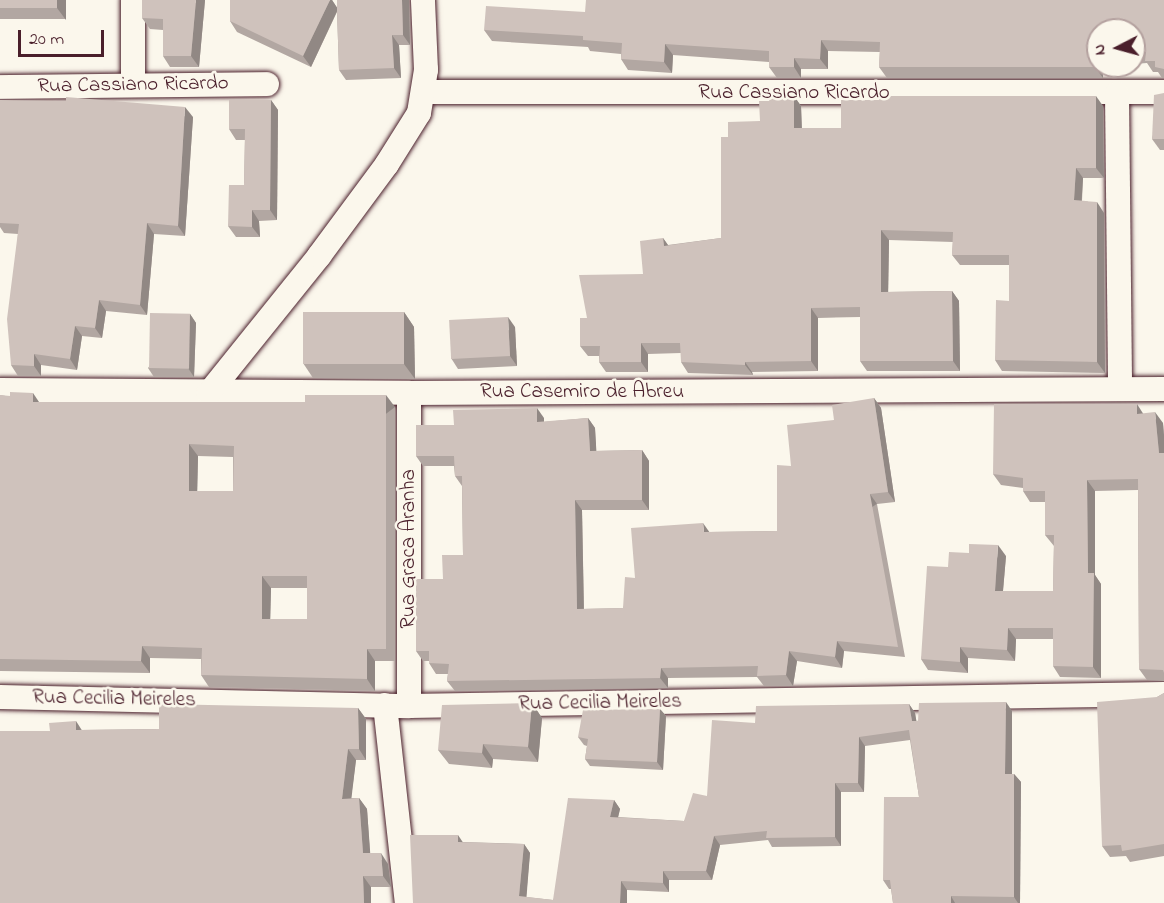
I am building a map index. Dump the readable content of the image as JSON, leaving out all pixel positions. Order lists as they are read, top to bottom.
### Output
{
  "streets": {
    "street": [
      "Rua Cassiano Ricardo",
      "Rua Casemiro de Abreu",
      "Rua Graca Aranha",
      "Rua Cecilia Meireles"
    ]
  },
  "crossings": [
    ["Rua Casemiro de Abreu", "Rua Graca Aranha"],
    ["Rua Graca Aranha", "Rua Cecilia Meireles"]
  ],
  "scale_bar": "20 m",
  "north": "left"
}
